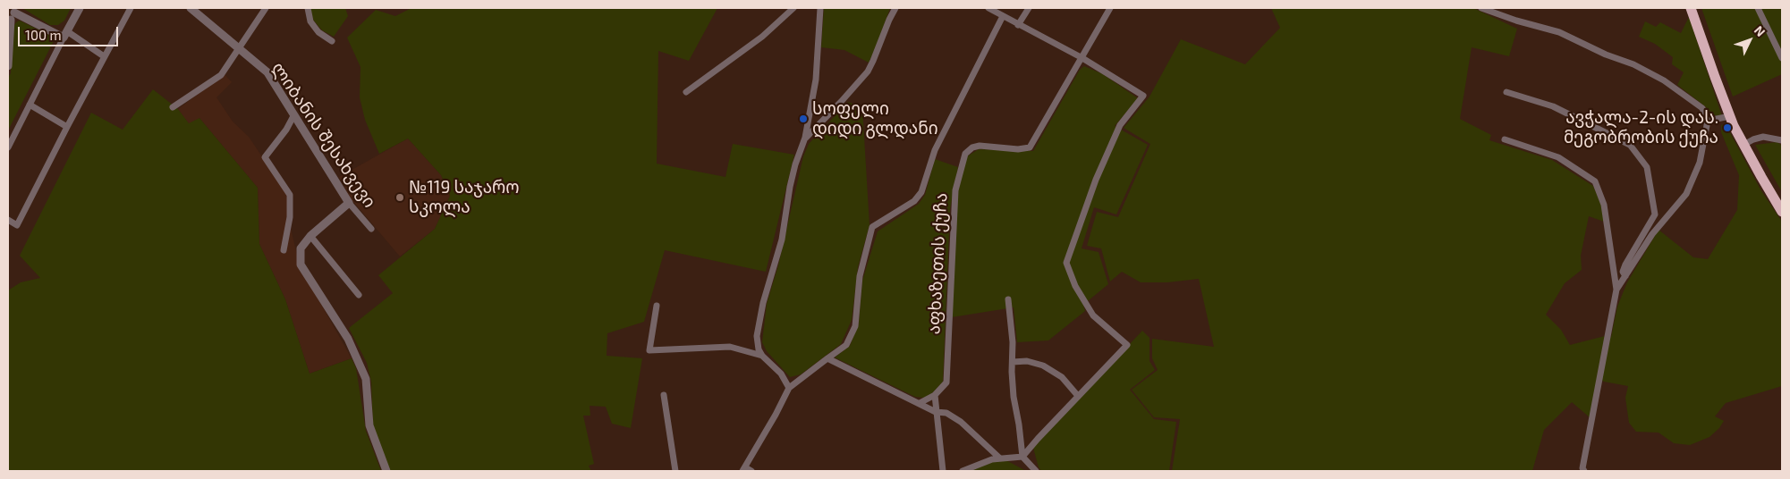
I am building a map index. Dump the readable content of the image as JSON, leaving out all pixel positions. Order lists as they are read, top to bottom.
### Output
{
  "streets": {
    "street": ["ლიბანის შესახვევი", "აფხაზეთის ქუჩა"]
  },
  "places": ["სოფელი დიდი გლდანი", "ავჭალა-2-ის დას. მეგობრობის ქუჩა", "№119 საჯარო სკოლა"],
  "scale_bar": "100 m",
  "north": "top right"
}
